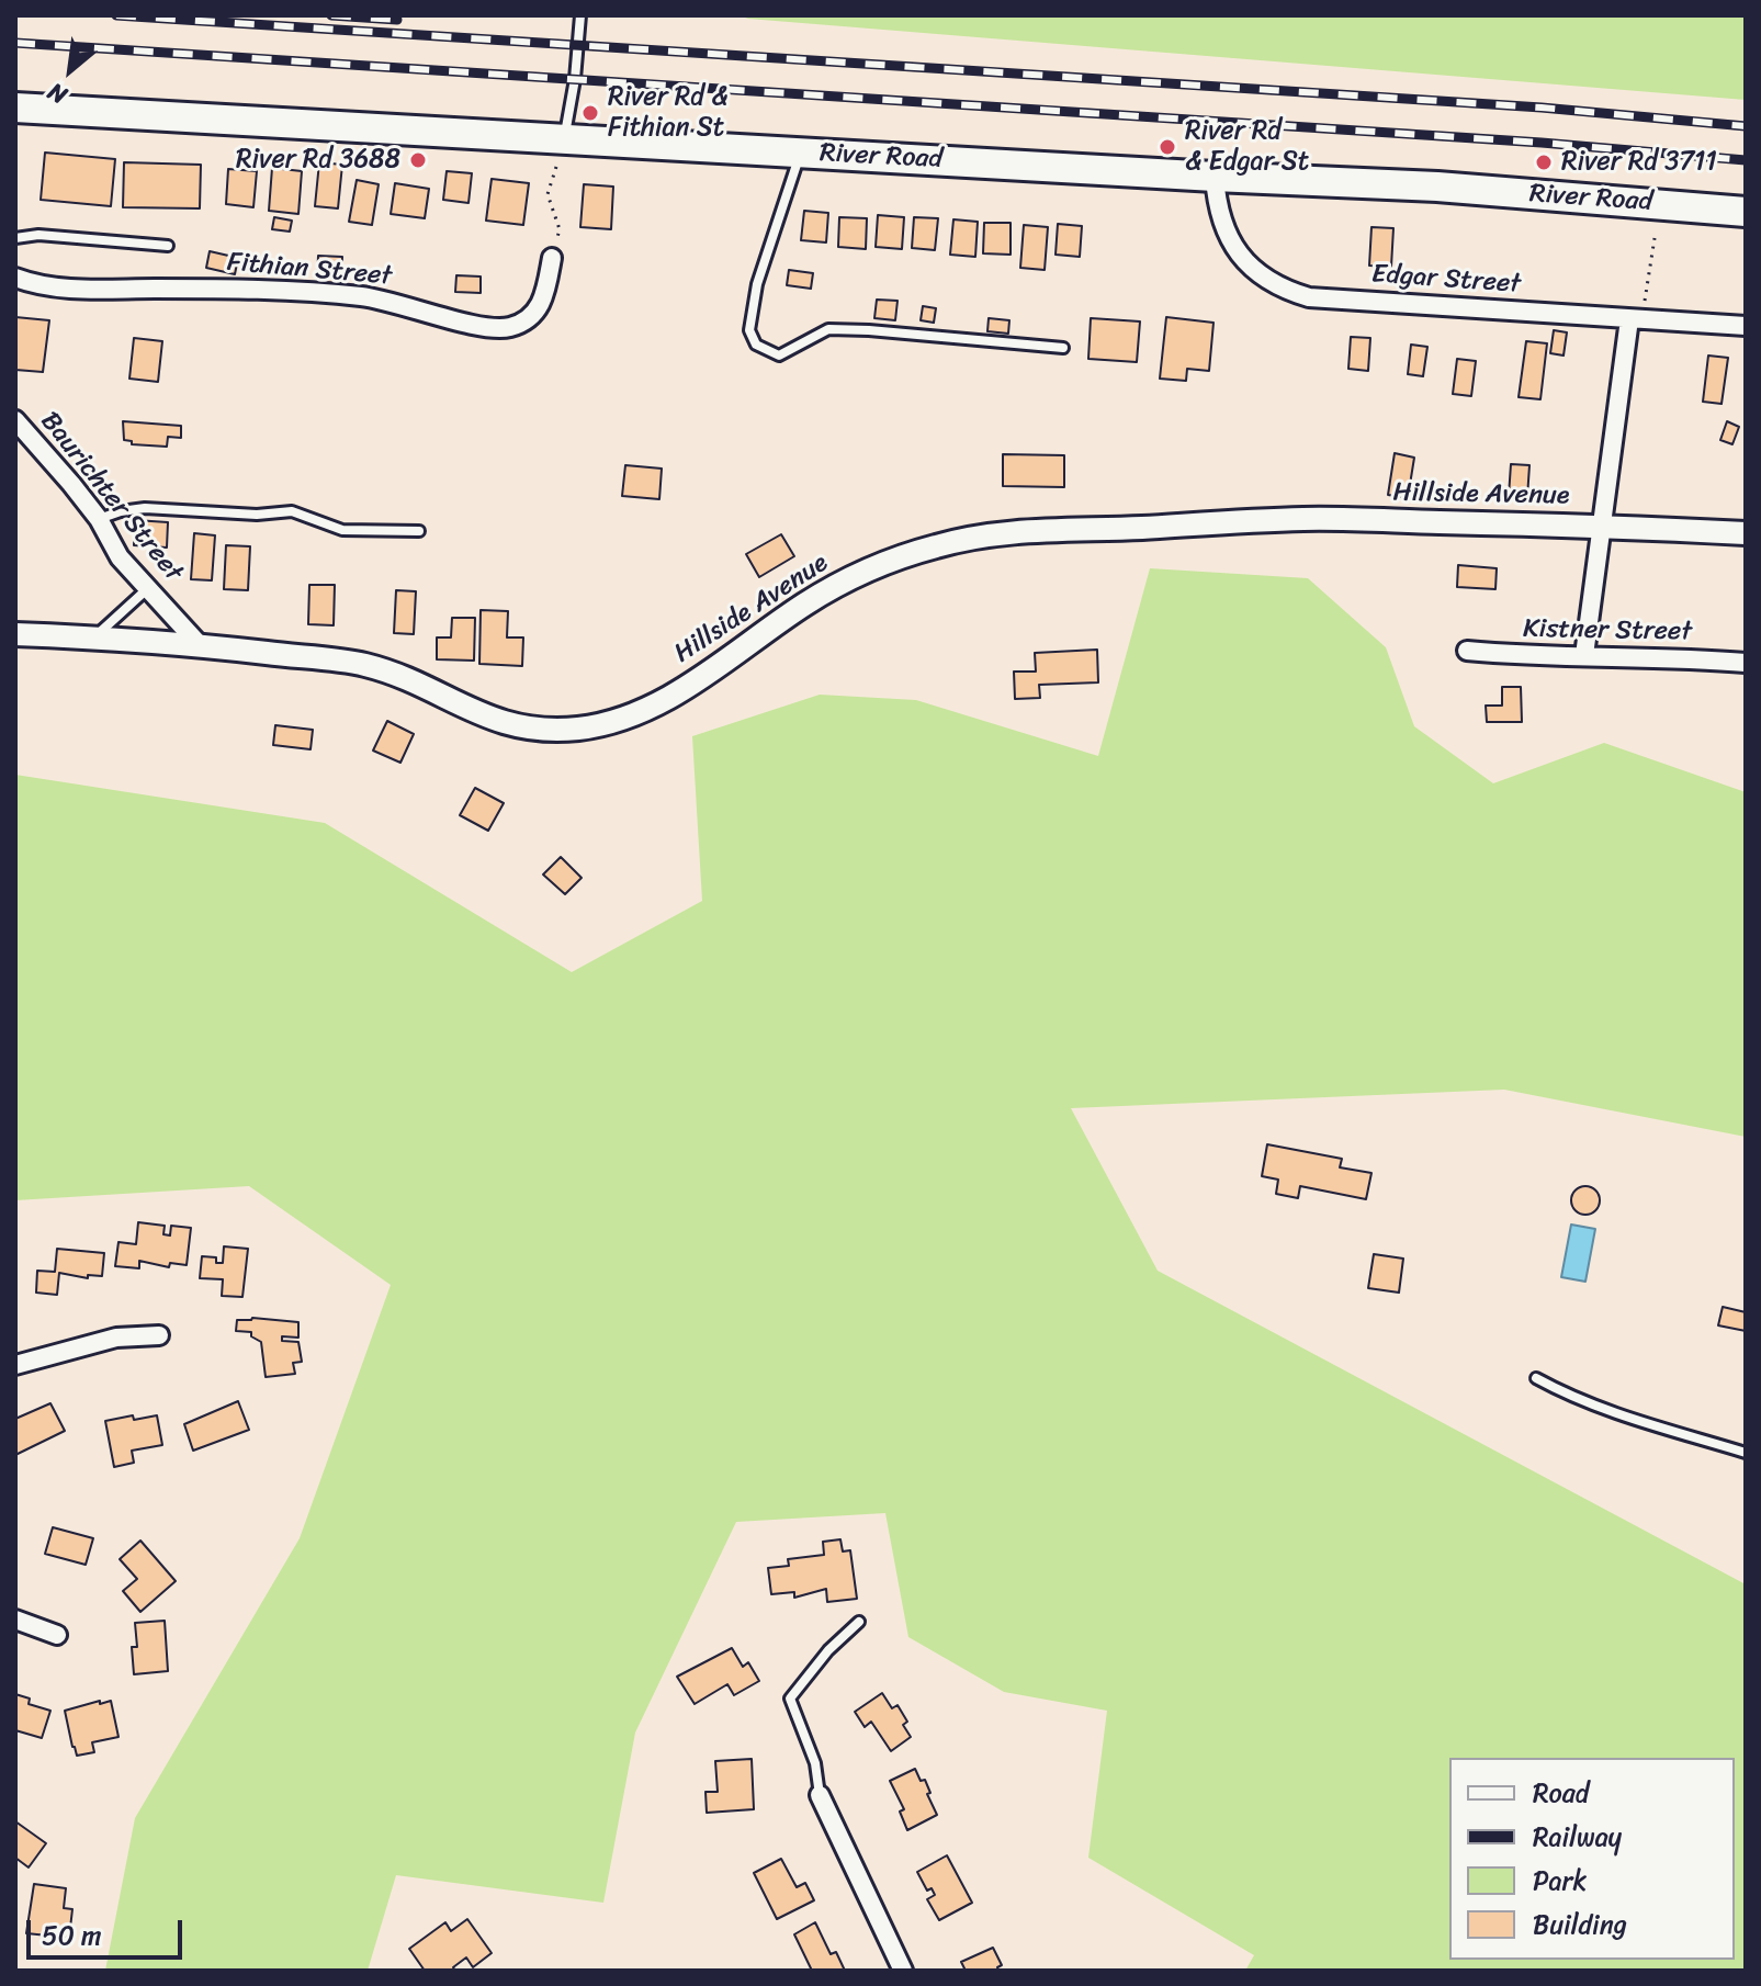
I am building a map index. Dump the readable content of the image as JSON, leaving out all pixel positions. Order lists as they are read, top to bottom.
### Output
{
  "streets": {
    "main road": ["River Road"],
    "street": [
      "Fithian Street",
      "Edgar Street",
      "Hillside Avenue",
      "Baurichter Street",
      "Kistner Street"
    ]
  },
  "crossings": [
    ["River Road", "Edgar Street"],
    ["Hillside Avenue", "Baurichter Street"]
  ],
  "places": [
    "River Rd & Fithian St",
    "River Rd & Edgar St",
    "River Rd 3688",
    "River Rd 3711"
  ],
  "legend": [
    "Road",
    "Railway",
    "Park",
    "Building"
  ],
  "scale_bar": "50 m",
  "north": "bottom left"
}
